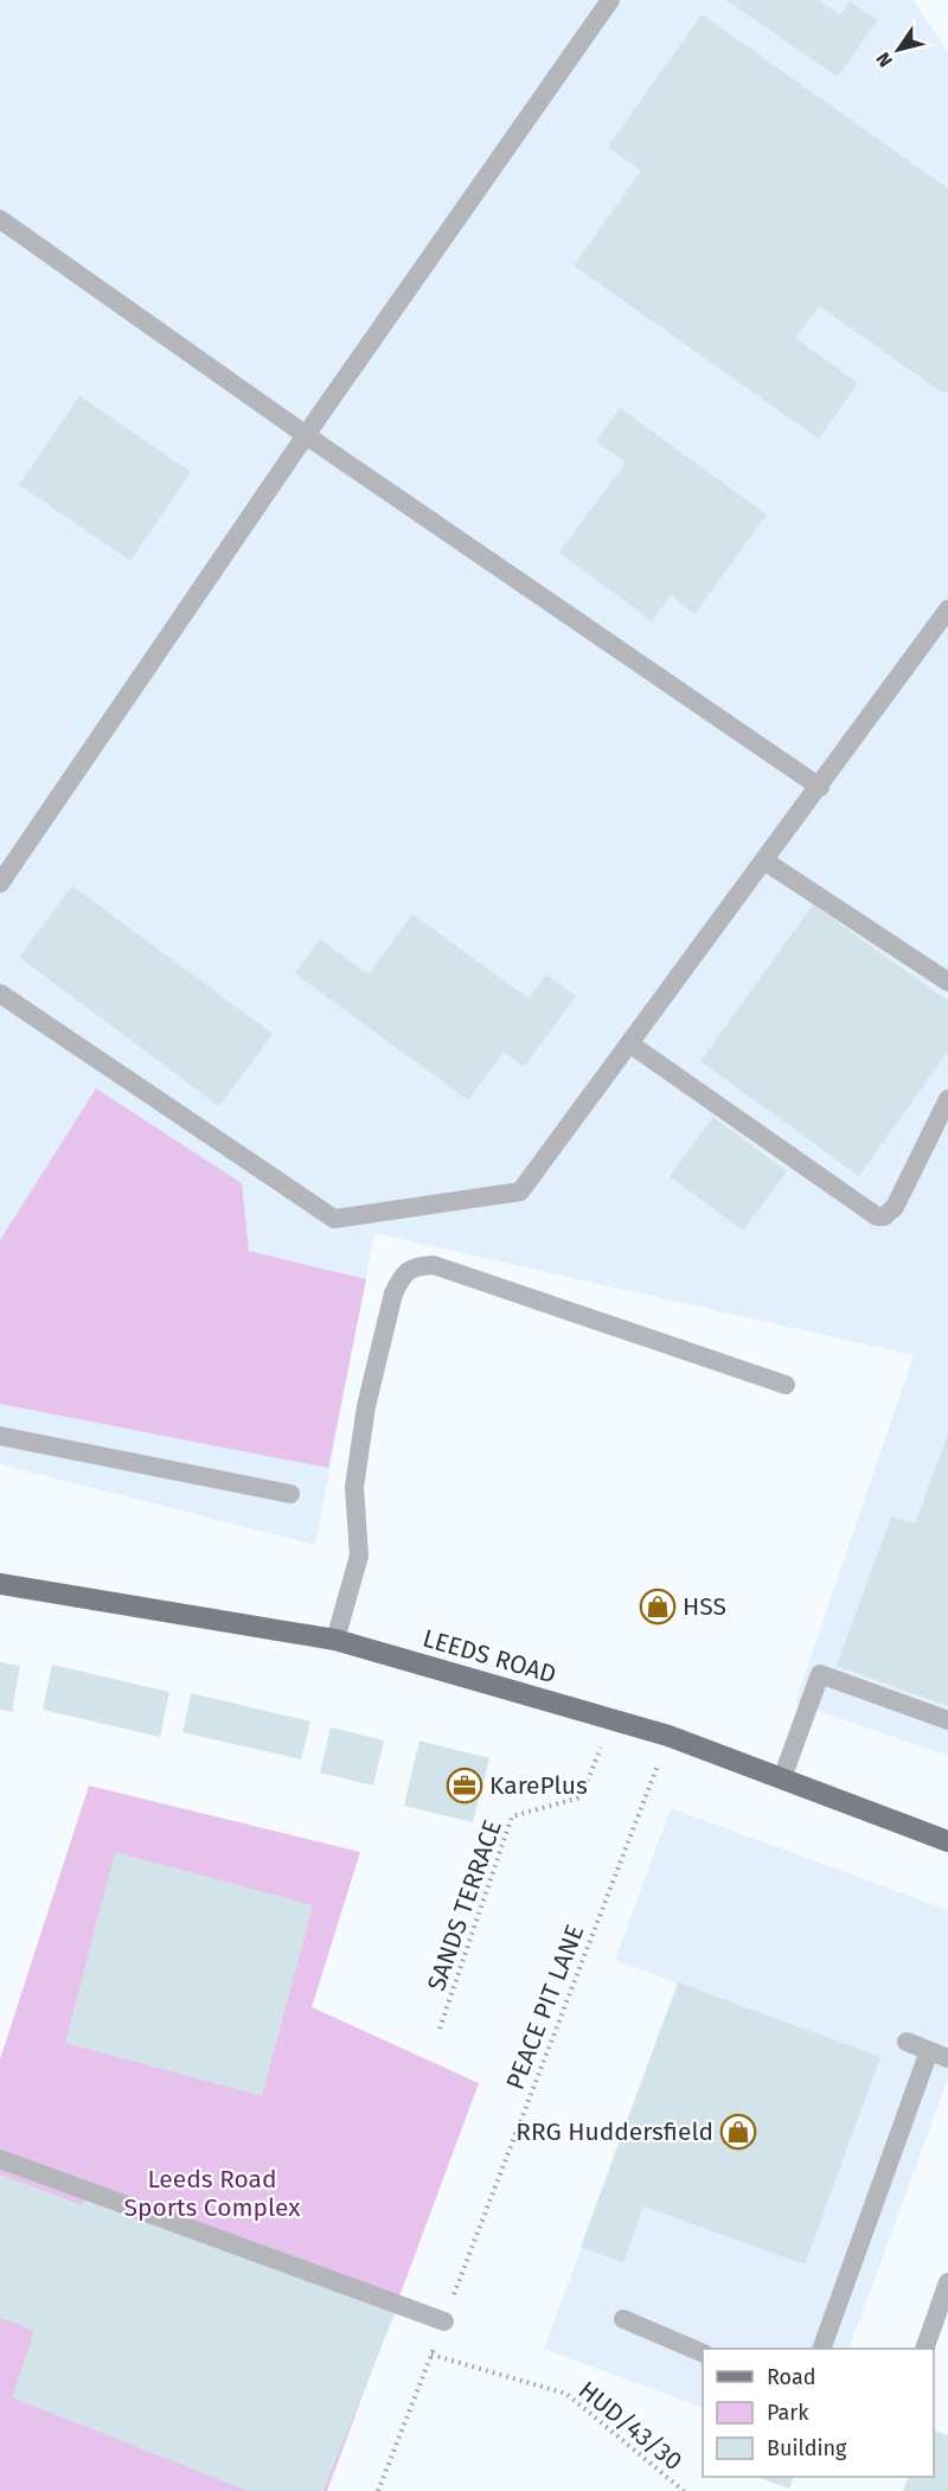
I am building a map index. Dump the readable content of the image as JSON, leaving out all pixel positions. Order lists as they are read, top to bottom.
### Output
{
  "streets": {
    "main road": ["LEEDS ROAD"],
    "path": ["SANDS TERRACE", "PEACE PIT LANE", "HUD/43/30"]
  },
  "crossings": [
    ["LEEDS ROAD", "SANDS TERRACE"],
    ["LEEDS ROAD", "PEACE PIT LANE"],
    ["PEACE PIT LANE", "HUD/43/30"]
  ],
  "parks": ["Leeds Road Sports Complex"],
  "places": {
    "shop": ["HSS", "RRG Huddersfield"],
    "office": ["KarePlus"]
  },
  "legend": ["Road", "Park", "Building"],
  "north": "bottom left"
}
